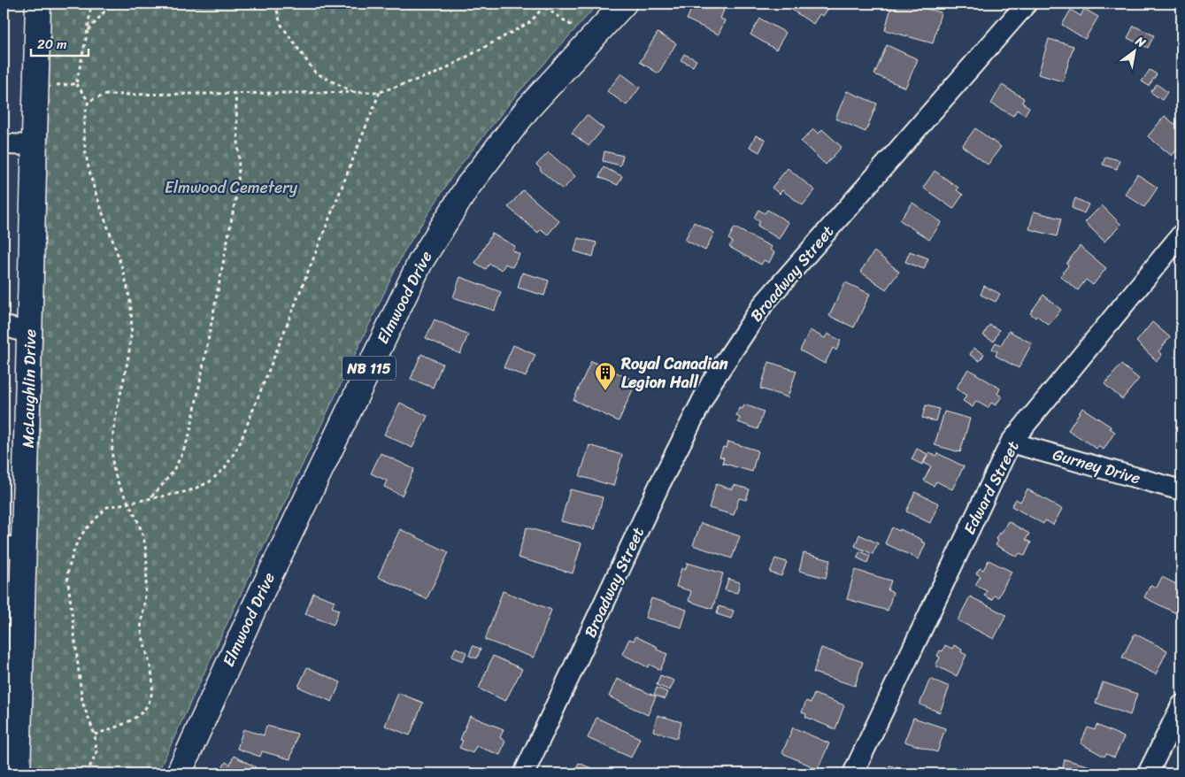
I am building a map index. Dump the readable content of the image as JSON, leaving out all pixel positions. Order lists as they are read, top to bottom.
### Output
{
  "streets": {
    "main road": ["Elmwood Drive", "NB 115", "McLaughlin Drive"],
    "street": ["Broadway Street", "Gurney Drive", "Edward Street"]
  },
  "crossings": [
    ["Gurney Drive", "Edward Street"]
  ],
  "parks": ["Elmwood Cemetery"],
  "places": {
    "building": ["Royal Canadian Legion Hall"]
  },
  "scale_bar": "20 m",
  "north": "top right"
}
